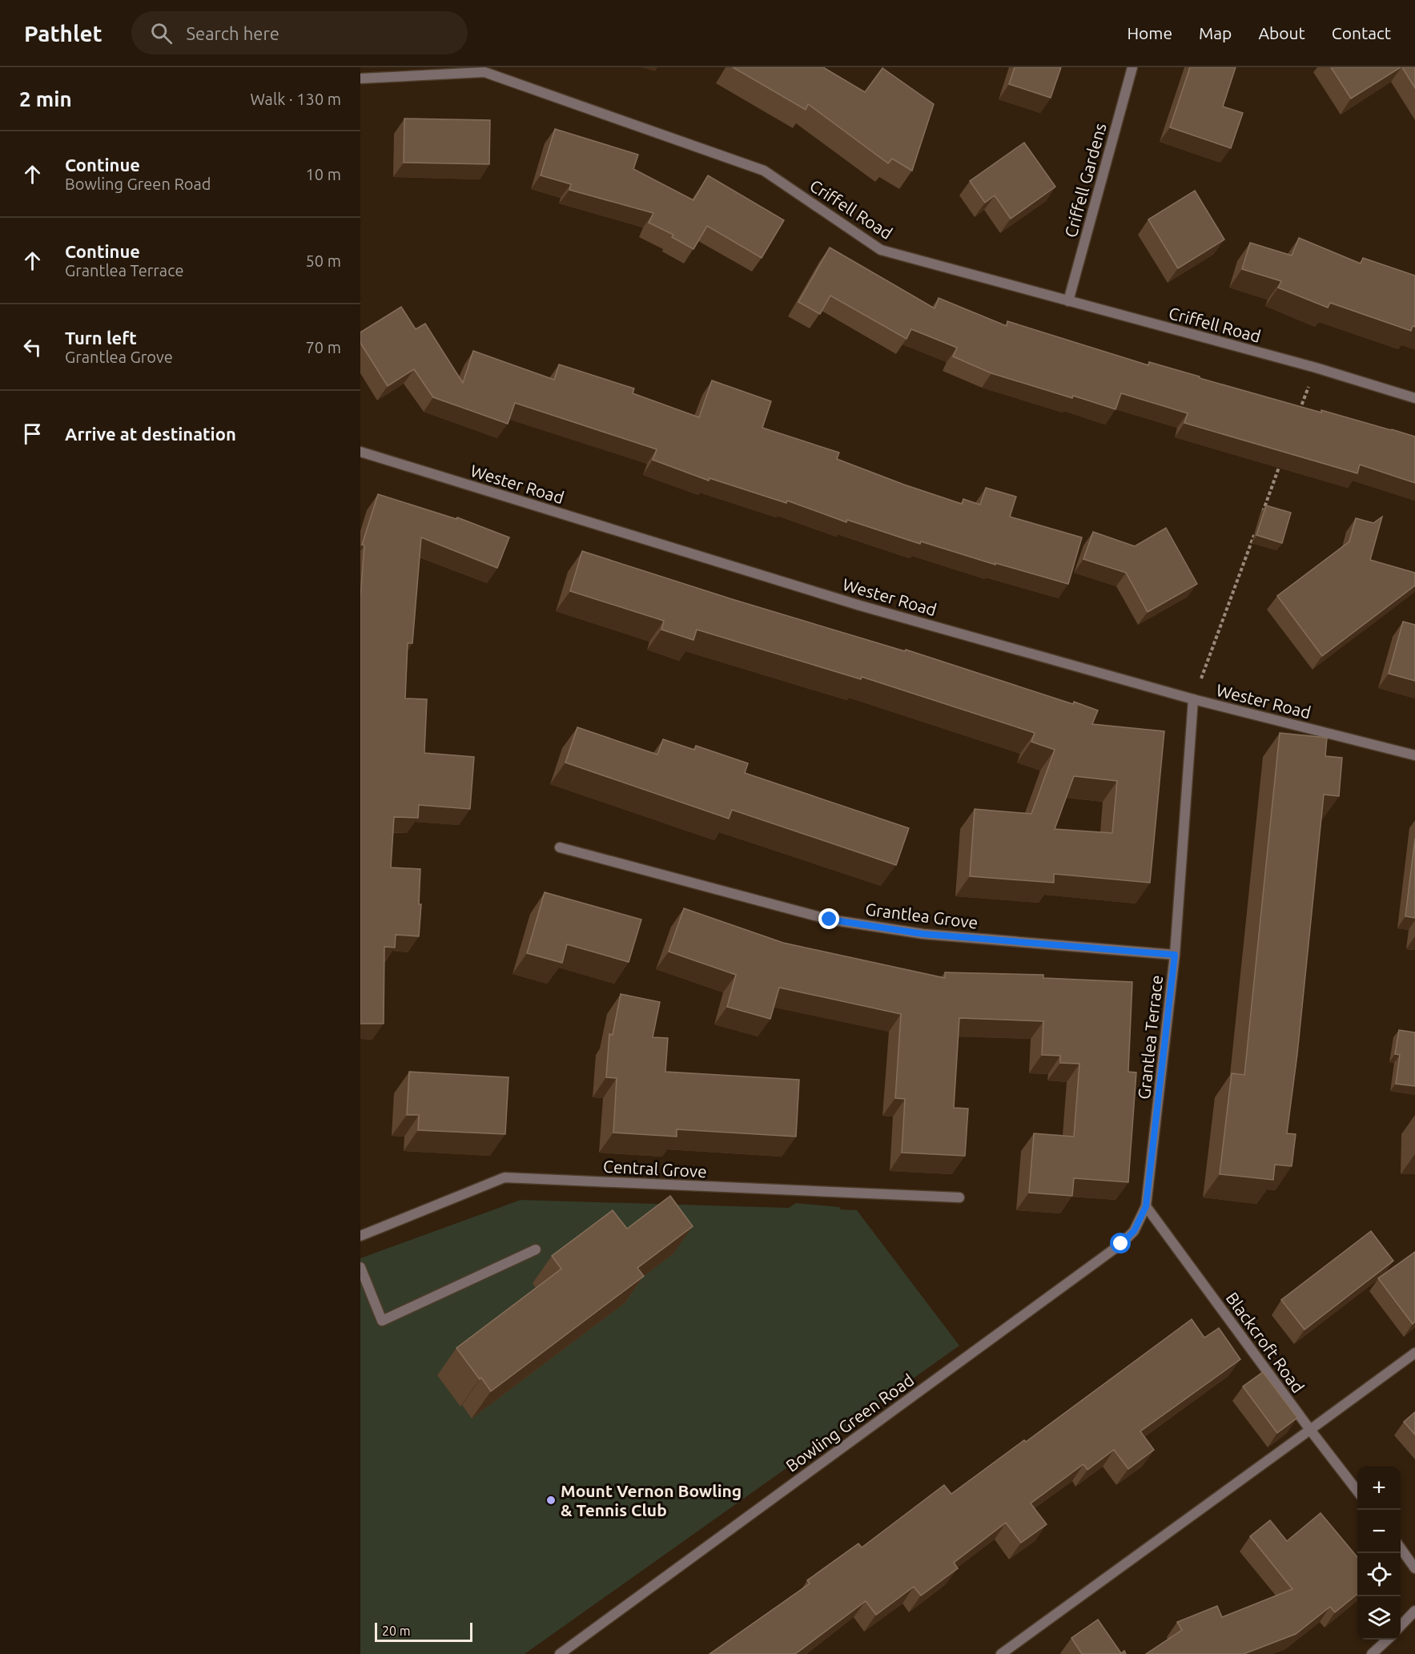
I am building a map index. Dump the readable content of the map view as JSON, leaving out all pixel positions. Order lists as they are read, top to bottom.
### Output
{
  "streets": {
    "street": [
      "Criffell Gardens",
      "Criffell Road",
      "Wester Road",
      "Grantlea Grove",
      "Grantlea Terrace",
      "Central Grove",
      "Blackcroft Road",
      "Bowling Green Road"
    ]
  },
  "crossings": [
    ["Criffell Gardens", "Criffell Road"],
    ["Wester Road", "Grantlea Terrace"],
    ["Grantlea Grove", "Grantlea Terrace"],
    ["Grantlea Terrace", "Blackcroft Road"],
    ["Grantlea Terrace", "Bowling Green Road"],
    ["Blackcroft Road", "Bowling Green Road"]
  ],
  "places": ["Mount Vernon Bowling & Tennis Club"],
  "scale_bar": "20 m",
  "page": {
    "header": "Pathlet",
    "search": "Search here",
    "nav": [
      "Home",
      "Map",
      "About",
      "Contact"
    ],
    "heading": ["2 min", "Walk · 130 m"],
    "list": [
      ["Continue", "Bowling Green Road", "10 m"],
      ["Continue", "Grantlea Terrace", "50 m"],
      ["Turn left", "Grantlea Grove", "70 m"],
      "Arrive at destination"
    ],
    "map_buttons": ["+", "−"],
    "scale": "20 m"
  }
}
